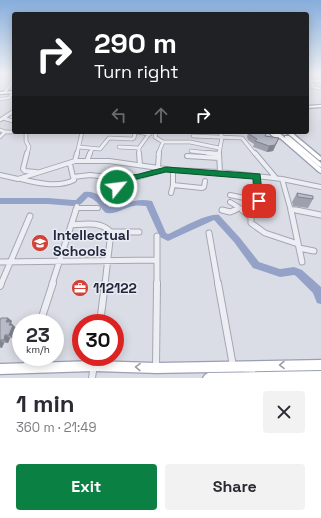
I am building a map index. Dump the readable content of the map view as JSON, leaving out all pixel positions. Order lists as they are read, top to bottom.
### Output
{
  "places": {
    "school or university": ["Intellectual Schools"],
    "office": ["112122"]
  },
  "page": {
    "turn": ["290 m", "Turn right"],
    "speed": "23 km/h",
    "limit": "30",
    "heading": ["1 min", "360 m · 21:49"],
    "buttons": ["Exit", "Share"]
  }
}
